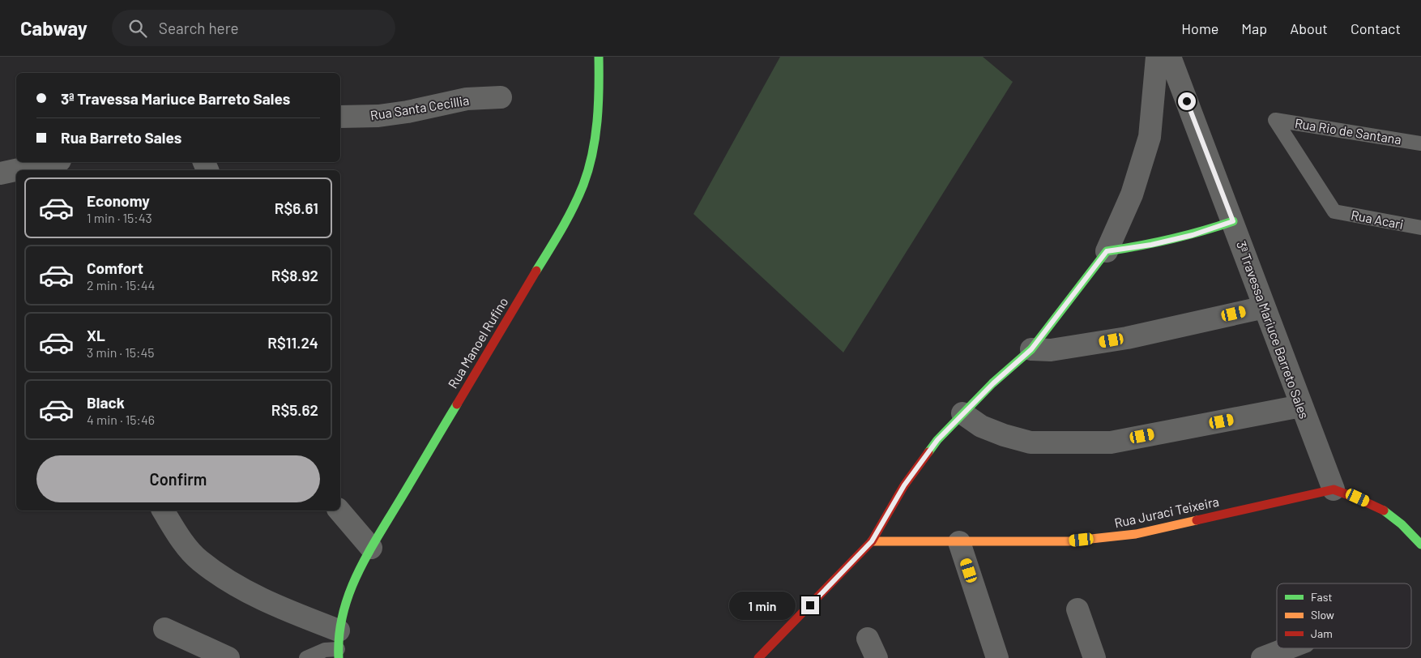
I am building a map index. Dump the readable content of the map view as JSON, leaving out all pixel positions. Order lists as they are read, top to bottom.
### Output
{
  "streets": {
    "street": [
      "Rua Santa Cecillia",
      "3ª Travessa Mariuce Barreto Sales",
      "Rua Manoel Rufino",
      "Rua Juraci Teixeira"
    ],
    "lane": ["Rua Rio de Santana", "Rua Acari"]
  },
  "crossings": [
    ["Rua Rio de Santana", "Rua Acari"],
    ["3ª Travessa Mariuce Barreto Sales", "Rua Juraci Teixeira"]
  ],
  "legend": ["Fast", "Slow", "Jam"],
  "page": {
    "header": "Cabway",
    "search": "Search here",
    "nav": [
      "Home",
      "Map",
      "About",
      "Contact"
    ],
    "banner": ["3ª Travessa Mariuce Barreto Sales", "Rua Barreto Sales"],
    "list": [
      {
        "name": "Economy",
        "note": "1 min · 15:43",
        "value": "R$6.61"
      },
      {
        "name": "Comfort",
        "note": "2 min · 15:44",
        "value": "R$8.92"
      },
      {
        "name": "XL",
        "note": "3 min · 15:45",
        "value": "R$11.24"
      },
      {
        "name": "Black",
        "note": "4 min · 15:46",
        "value": "R$5.62"
      }
    ],
    "buttons": "Confirm",
    "bubble": "1 min"
  }
}
